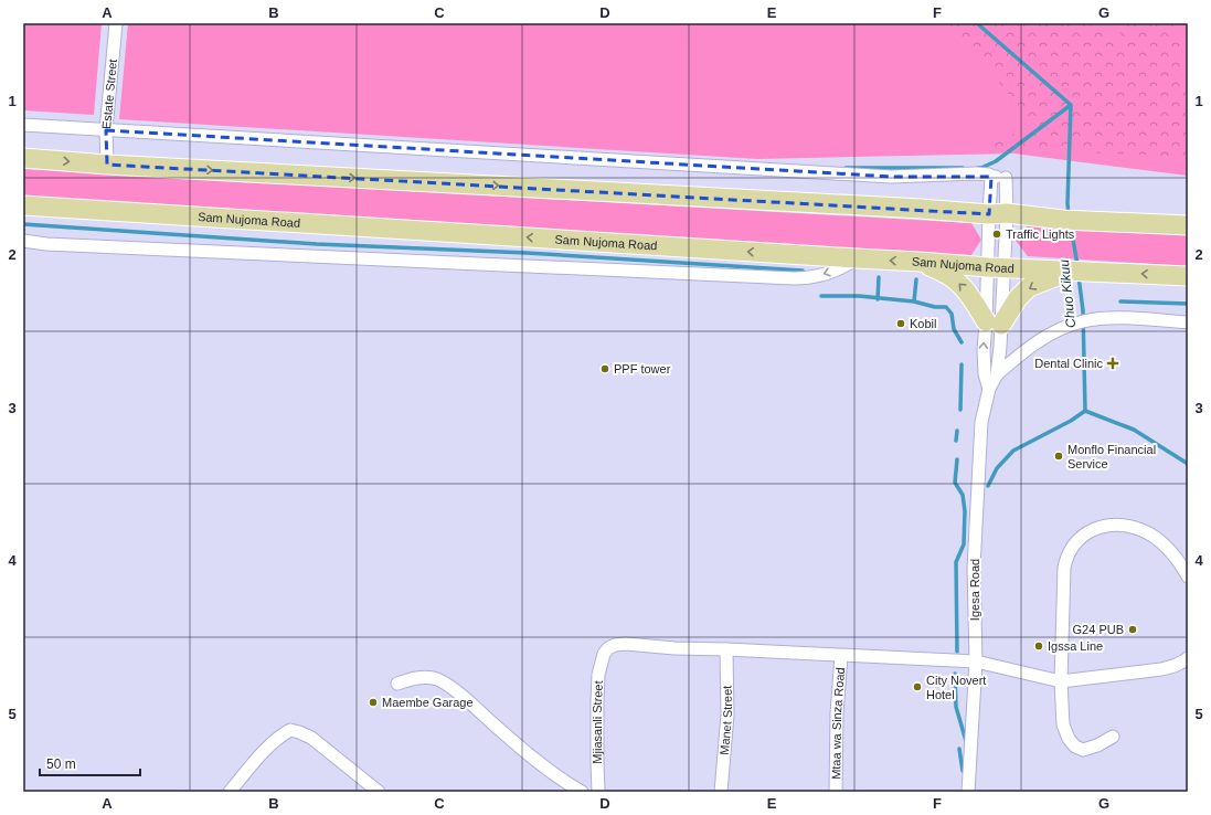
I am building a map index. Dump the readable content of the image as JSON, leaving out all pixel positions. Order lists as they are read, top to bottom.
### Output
{
  "streets": {
    "main road": ["Sam Nujoma Road"],
    "street": [
      "Estate Street",
      "Igesa Road",
      "Manet Street",
      "Mjiasanli Street",
      "Mtaa wa Sinza Road"
    ]
  },
  "crossings": [
    ["Sam Nujoma Road", "Igesa Road"],
    ["Manet Street", "Mjiasanli Street"]
  ],
  "water": ["Chuo Kikuu"],
  "places": {
    "other": [
      "Traffic Lights",
      "Kobil",
      "PPF tower",
      "Monflo Financial Service",
      "G24 PUB",
      "Igssa Line",
      "City Novert Hotel",
      "Maembe Garage"
    ],
    "health": ["Dental Clinic"]
  },
  "scale_bar": "50 m",
  "grid": {
    "columns": [
      "A",
      "B",
      "C",
      "D",
      "E",
      "F",
      "G"
    ],
    "rows": [
      "1",
      "2",
      "3",
      "4",
      "5"
    ]
  }
}
